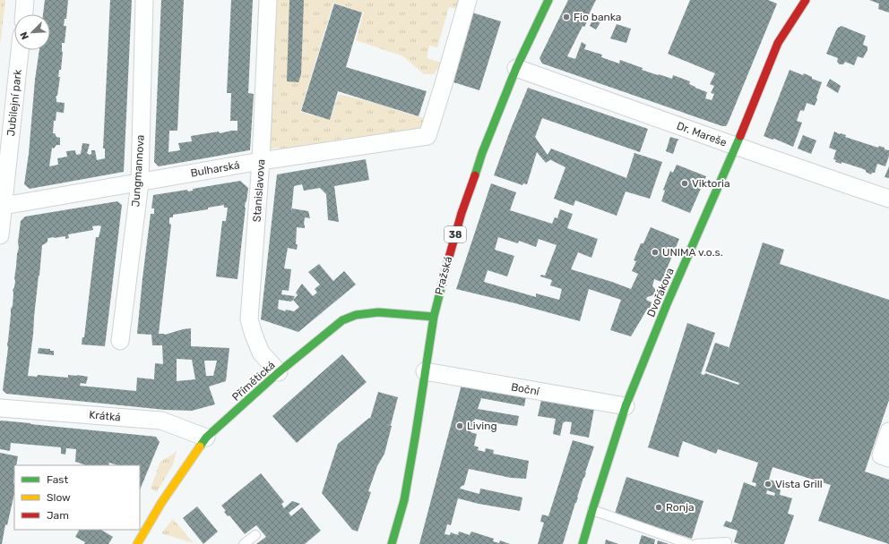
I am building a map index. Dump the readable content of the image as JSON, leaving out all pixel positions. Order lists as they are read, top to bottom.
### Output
{
  "streets": {
    "main road": [
      "38",
      "Pražská",
      "Dvořákova",
      "Přímětická"
    ],
    "street": [
      "Jubilejní park",
      "Dr. Mareše",
      "Bulharská",
      "Jungmannova",
      "Stanislavova",
      "Boční",
      "Krátká"
    ]
  },
  "crossings": [
    ["Jubilejní park", "Bulharská"],
    ["Dr. Mareše", "Pražská"],
    ["Dr. Mareše", "Dvořákova"],
    ["Bulharská", "Jungmannova"],
    ["Bulharská", "Stanislavova"],
    ["Stanislavova", "Přímětická"],
    ["Pražská", "Přímětická"],
    ["Pražská", "Boční"],
    ["Dvořákova", "Boční"],
    ["Přímětická", "Krátká"]
  ],
  "places": [
    "Fio banka",
    "Viktoria",
    "UNIMA v.o.s.",
    "Living",
    "Vista Grill",
    "Ronja"
  ],
  "legend": ["Fast", "Slow", "Jam"],
  "north": "bottom left"
}
